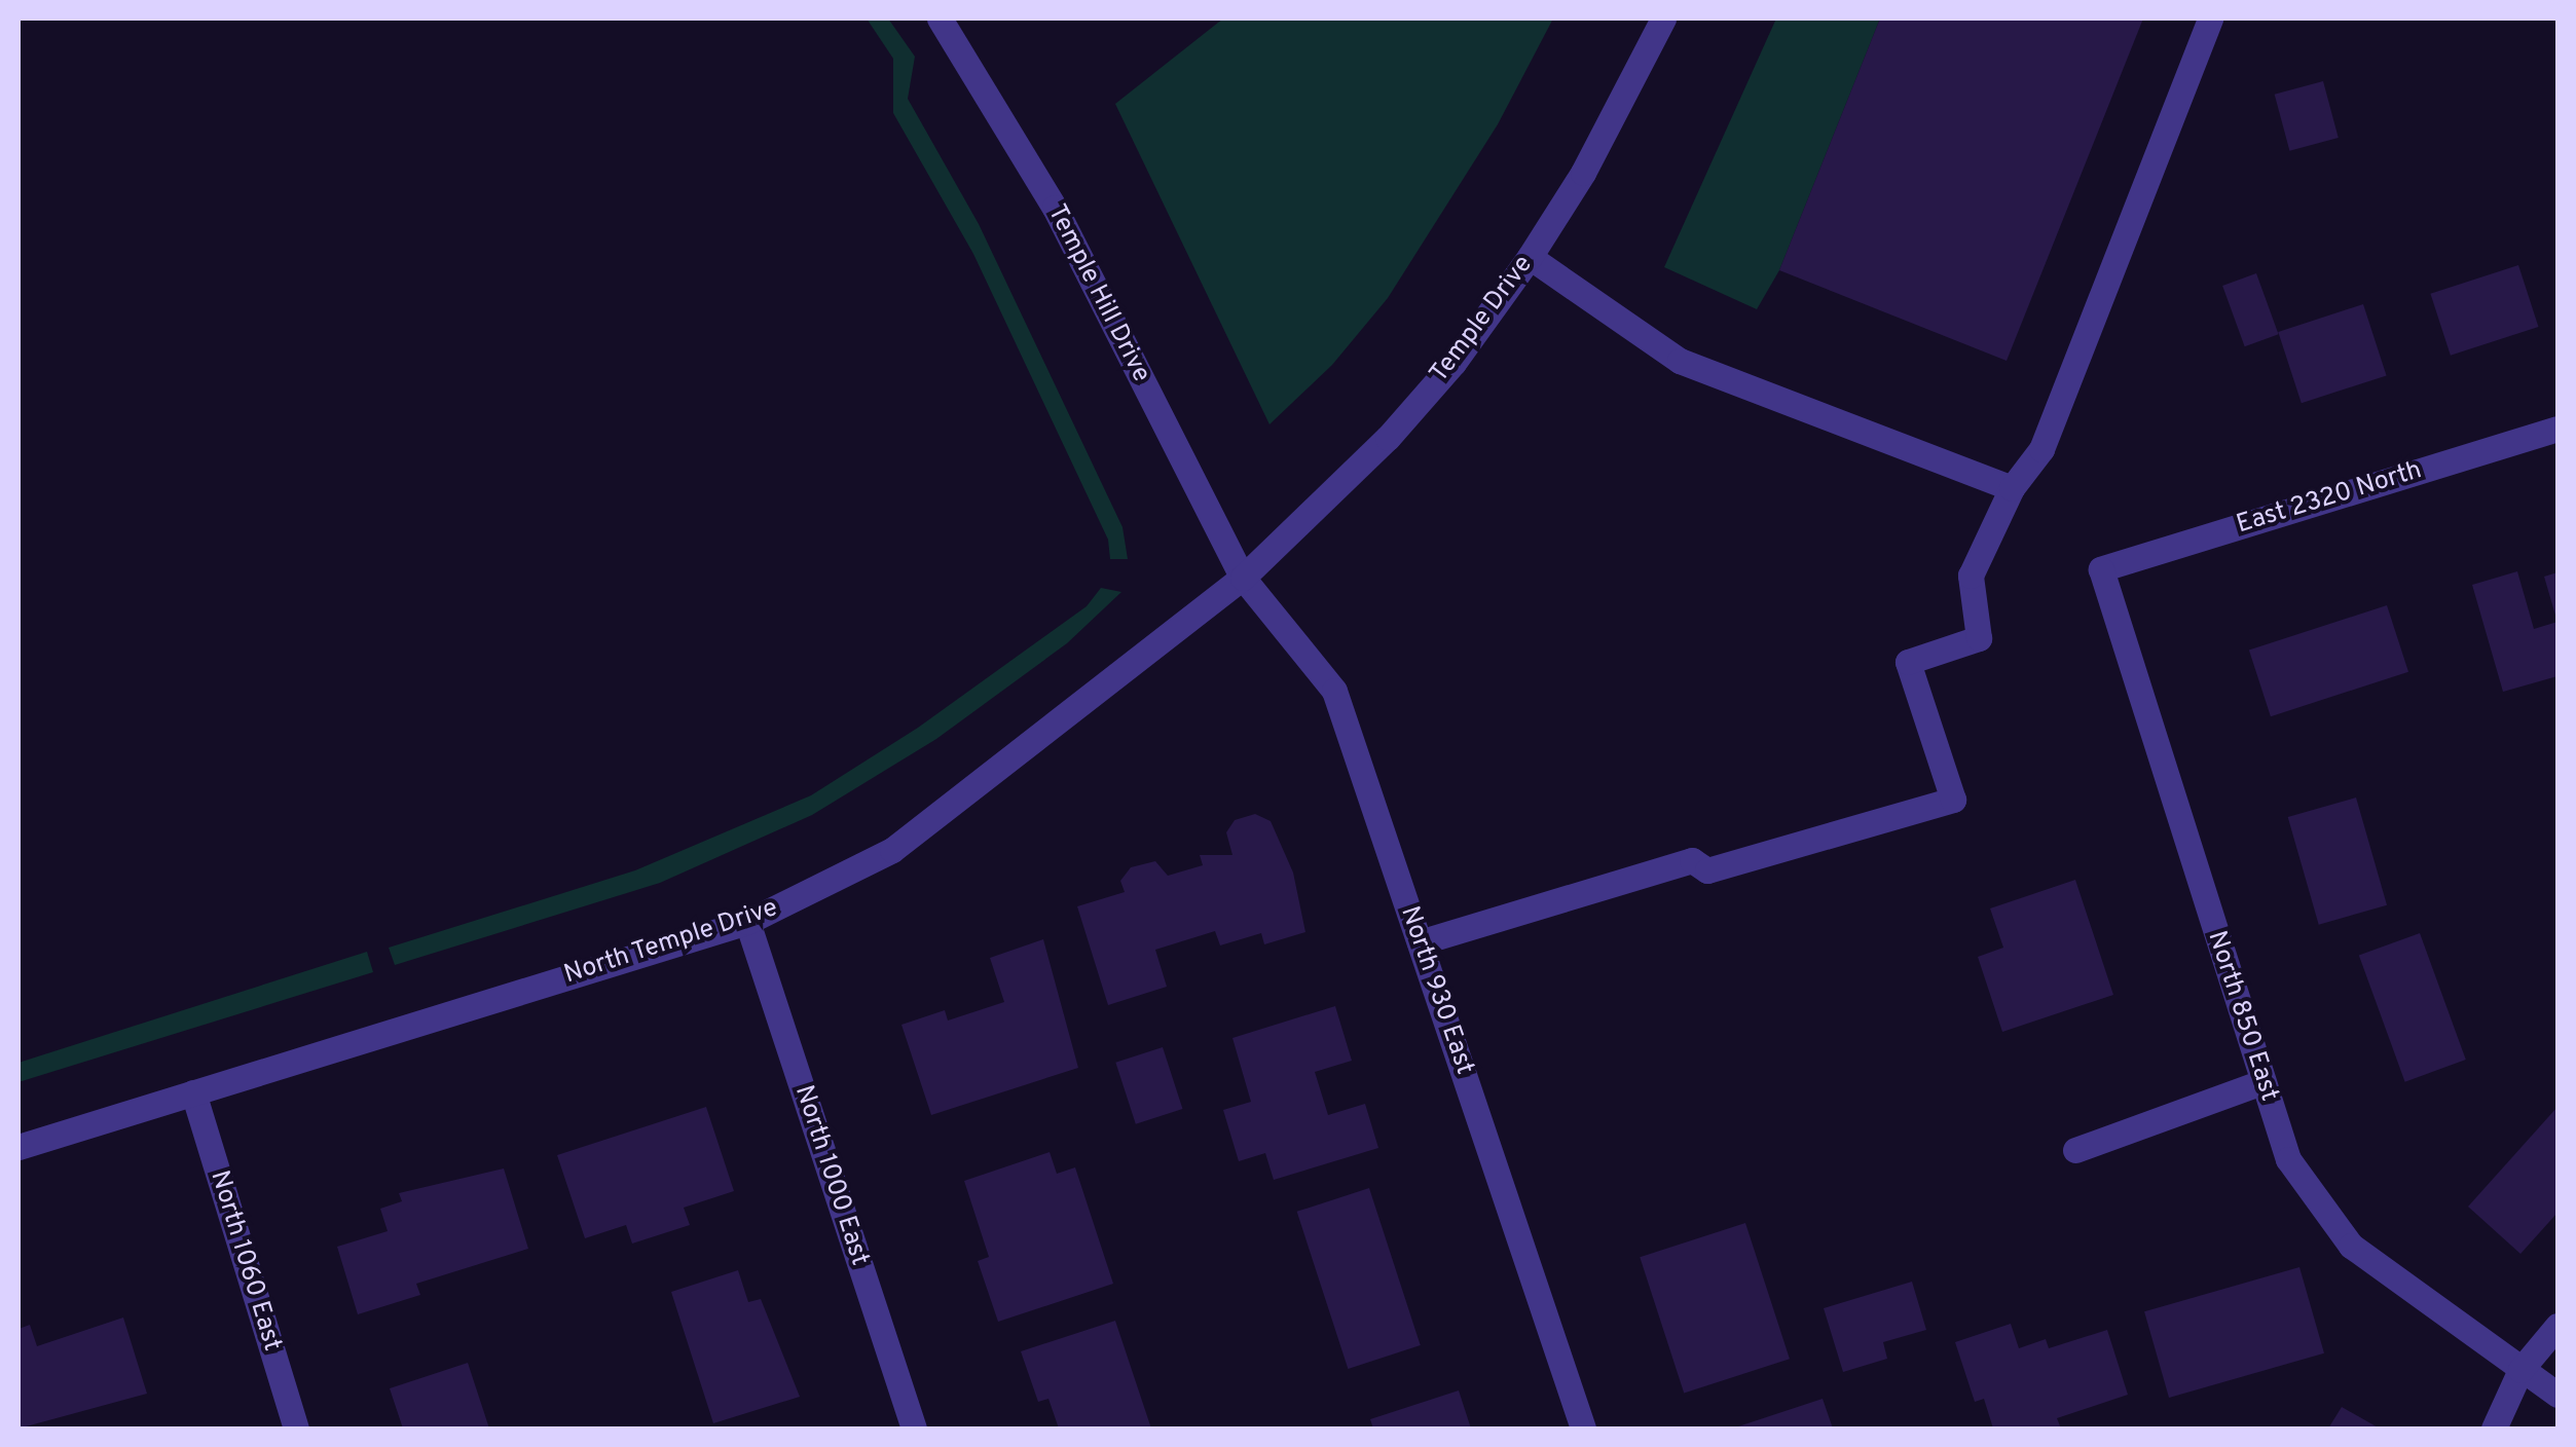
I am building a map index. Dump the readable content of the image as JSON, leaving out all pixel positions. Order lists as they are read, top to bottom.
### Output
{
  "streets": {
    "street": [
      "Temple Hill Drive",
      "Temple Drive",
      "East 2320 North",
      "North Temple Drive",
      "North 930 East",
      "North 850 East",
      "North 1000 East",
      "North 1060 East"
    ]
  },
  "crossings": [
    ["Temple Hill Drive", "Temple Drive"],
    ["Temple Hill Drive", "North Temple Drive"],
    ["Temple Hill Drive", "North 930 East"],
    ["Temple Drive", "North Temple Drive"],
    ["Temple Drive", "North 930 East"],
    ["East 2320 North", "North 850 East"],
    ["North Temple Drive", "North 930 East"],
    ["North Temple Drive", "North 1000 East"],
    ["North Temple Drive", "North 1060 East"]
  ]
}
